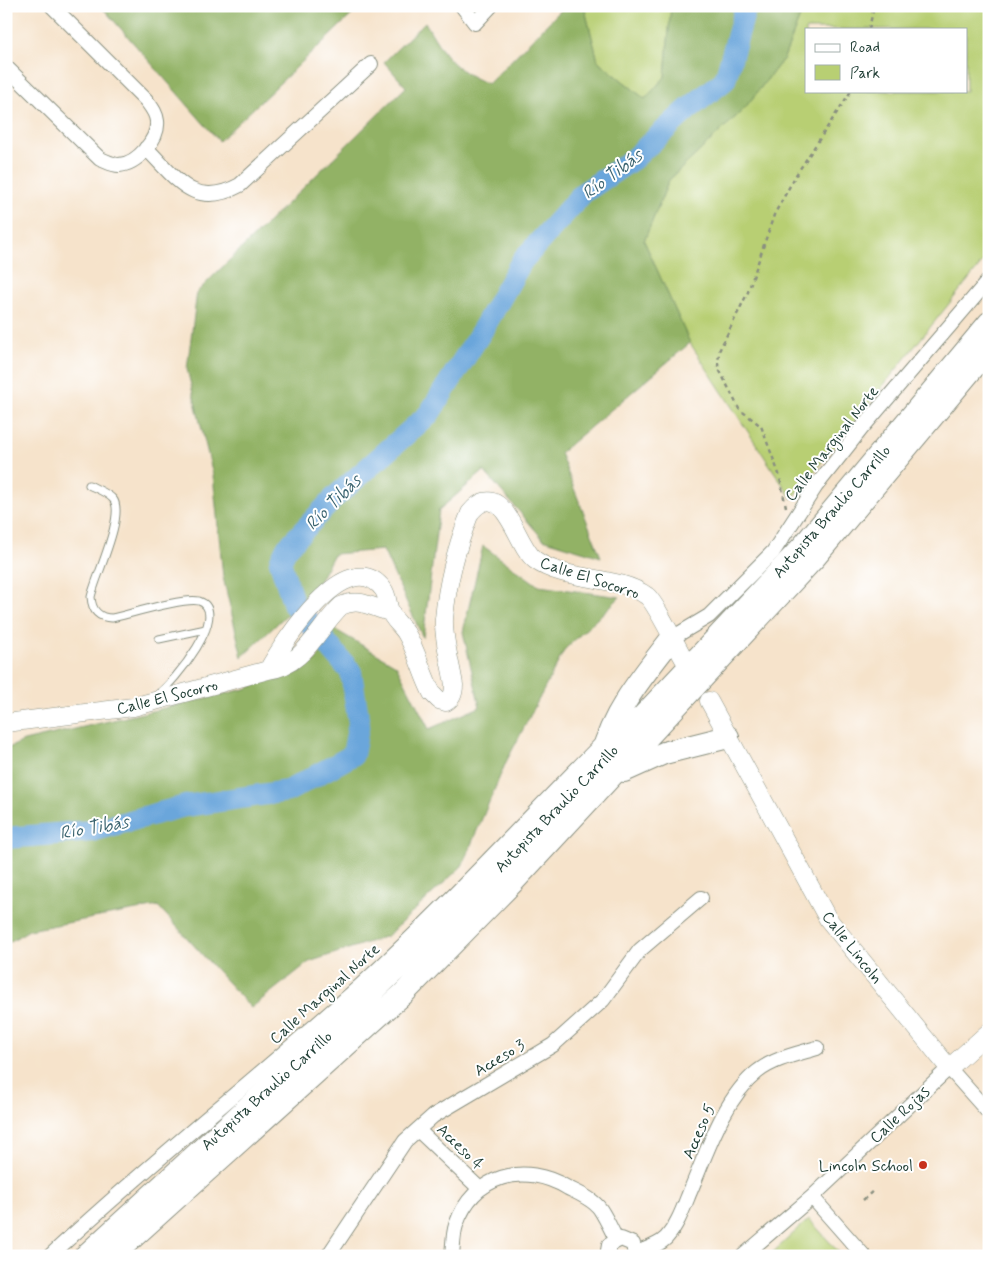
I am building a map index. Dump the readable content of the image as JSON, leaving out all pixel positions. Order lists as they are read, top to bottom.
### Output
{
  "streets": {
    "highway": ["Autopista Braulio Carrillo"],
    "street": [
      "Calle Marginal Norte",
      "Calle El Socorro",
      "Calle Lincoln",
      "Acceso 3",
      "Calle Rojas",
      "Acceso 5",
      "Acceso 4"
    ]
  },
  "crossings": [
    ["Calle Marginal Norte", "Autopista Braulio Carrillo"],
    ["Calle Marginal Norte", "Calle El Socorro"],
    ["Calle Lincoln", "Calle Rojas"],
    ["Acceso 3", "Acceso 4"]
  ],
  "water": ["Río Tibás"],
  "places": ["Lincoln School"],
  "legend": ["Road", "Park"]
}
